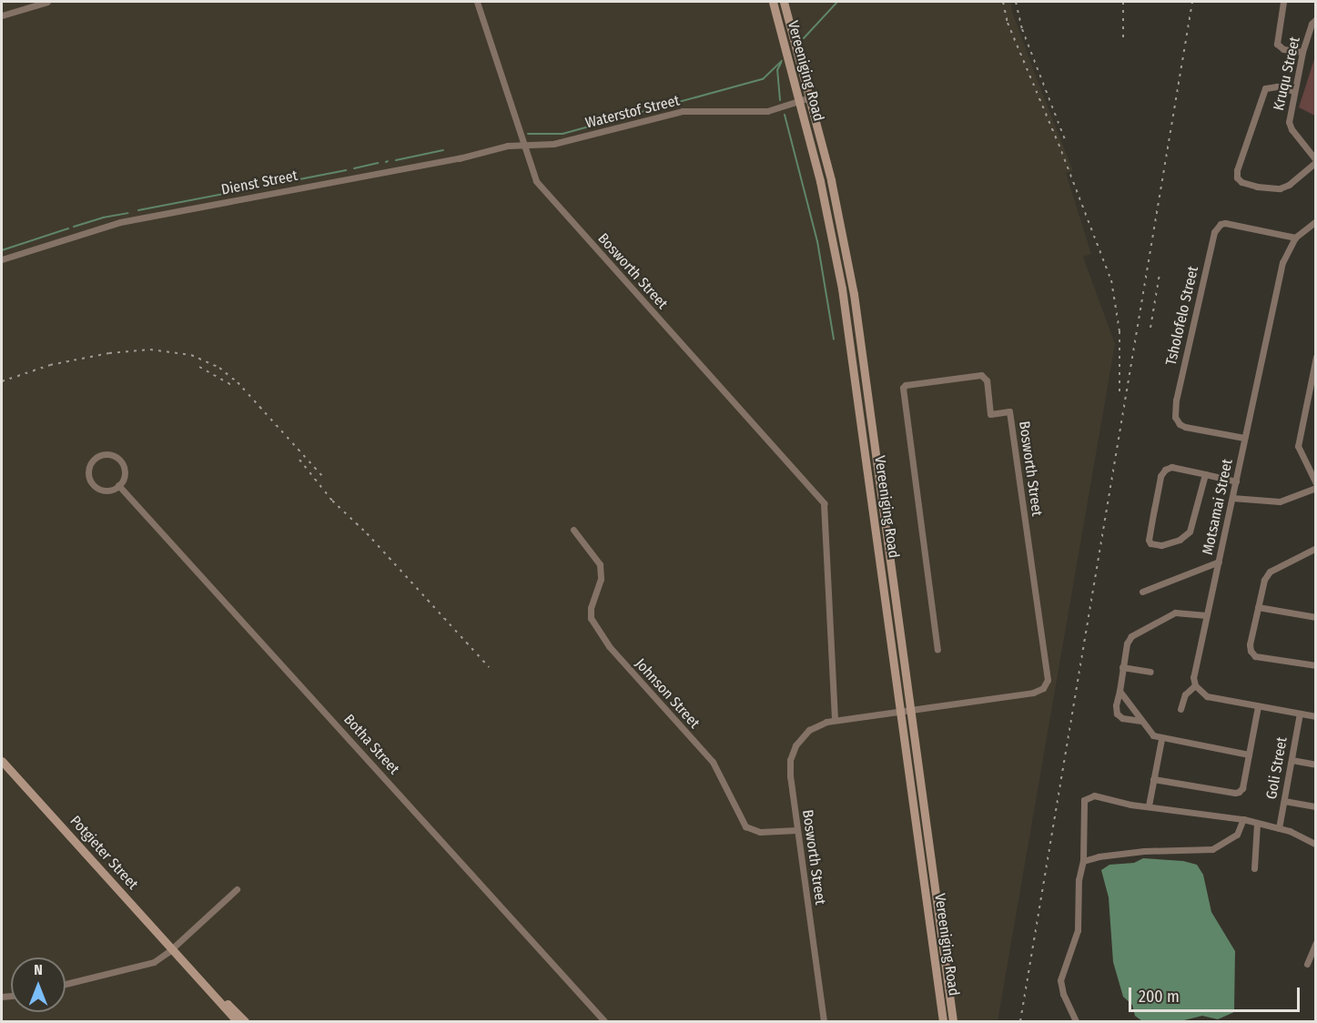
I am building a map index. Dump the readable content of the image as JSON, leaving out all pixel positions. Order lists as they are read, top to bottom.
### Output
{
  "streets": {
    "main road": ["Vereeniging Road", "Potgieter Street"],
    "street": [
      "Kruqu Street",
      "Waterstof Street",
      "Dienst Street",
      "Bosworth Street",
      "Tsholofelo Street",
      "Motsamai Street",
      "Johnson Street",
      "Botha Street",
      "Goli Street"
    ]
  },
  "crossings": [
    ["Vereeniging Road", "Waterstof Street"],
    ["Vereeniging Road", "Bosworth Street"],
    ["Waterstof Street", "Dienst Street"],
    ["Waterstof Street", "Bosworth Street"],
    ["Dienst Street", "Bosworth Street"],
    ["Bosworth Street", "Johnson Street"],
    ["Tsholofelo Street", "Motsamai Street"]
  ],
  "scale_bar": "200 m",
  "north": "top"
}
